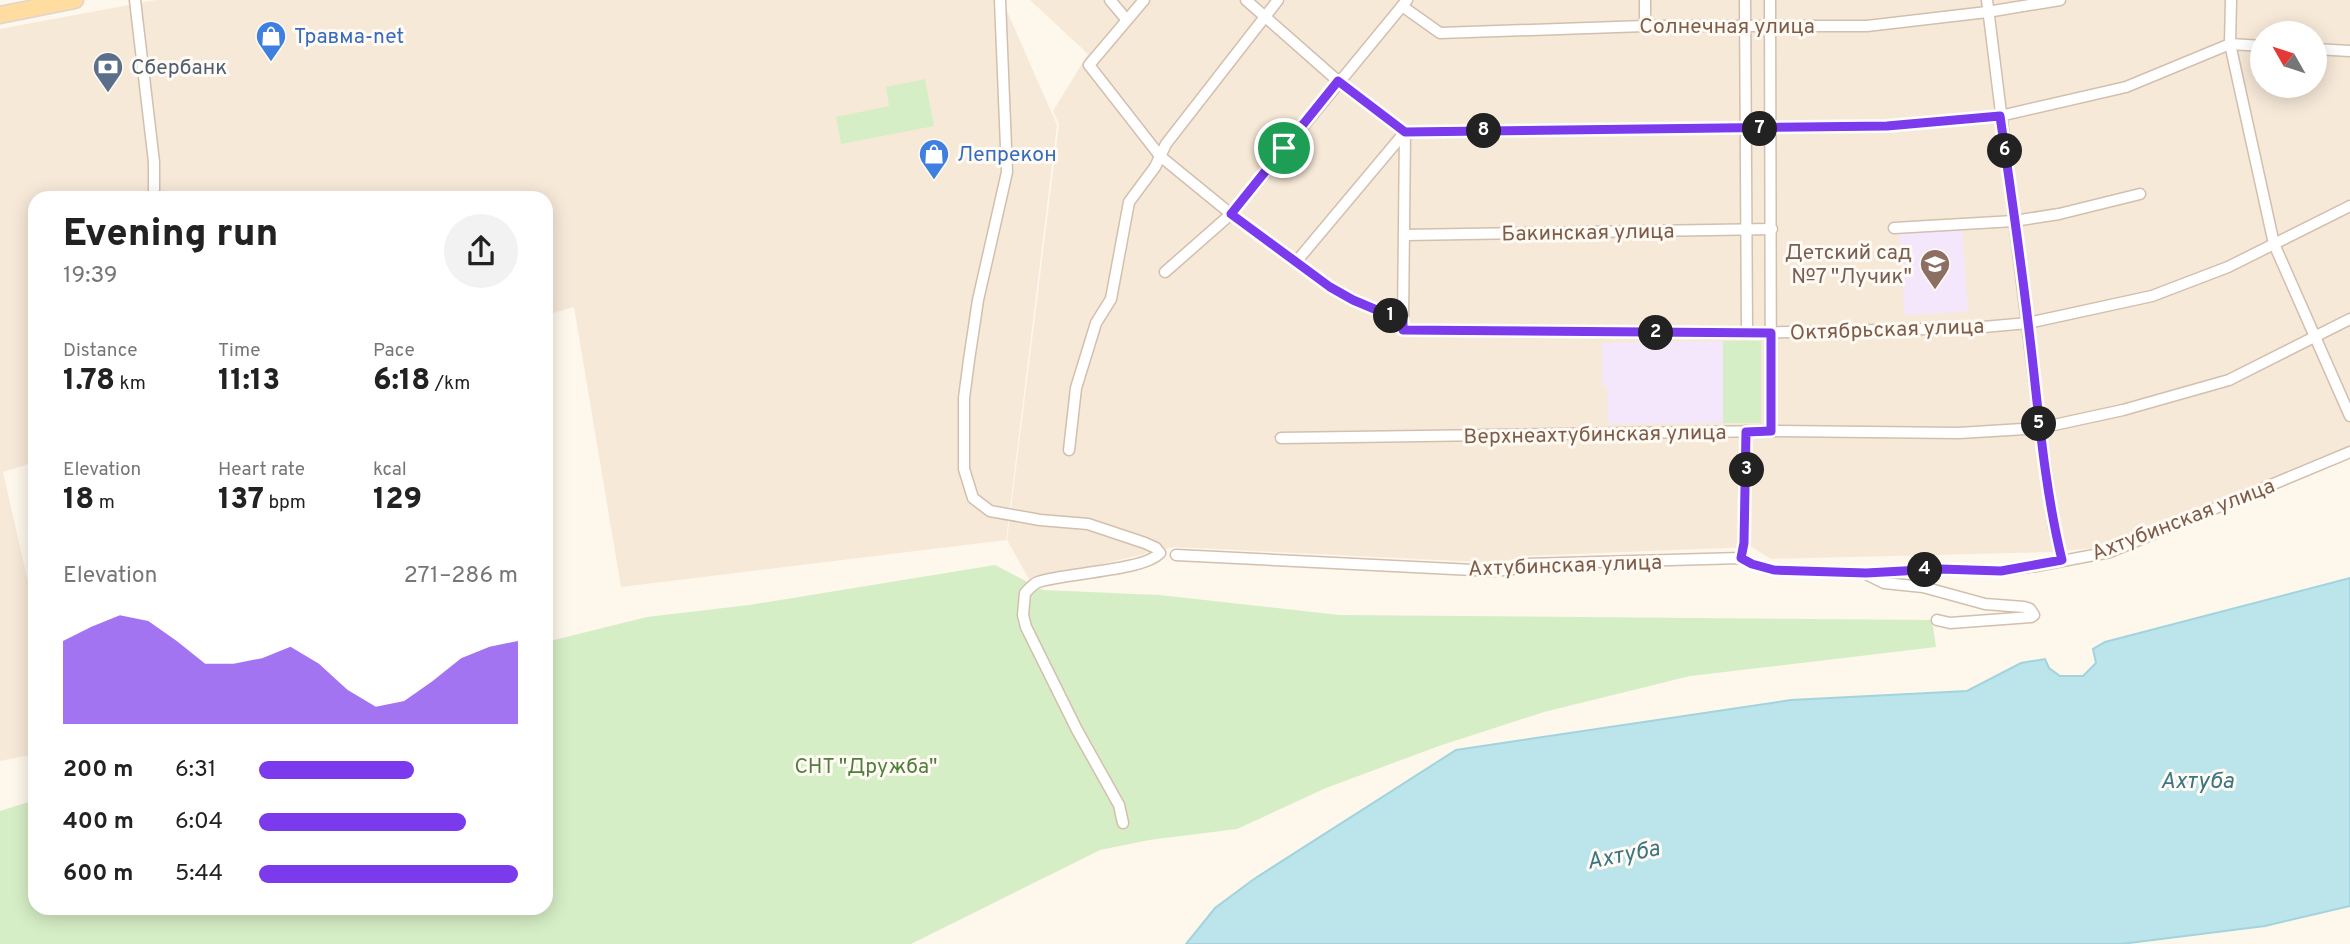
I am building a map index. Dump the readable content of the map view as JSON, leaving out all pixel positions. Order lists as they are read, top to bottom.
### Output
{
  "streets": {
    "street": [
      "Солнечная улица",
      "Бакинская улица",
      "Октябрьская улица",
      "Верхнеахтубинская улица",
      "Ахтубинская улица"
    ]
  },
  "water": ["Ахтуба"],
  "parks": ["СНТ \"Дружба\""],
  "places": {
    "shop": ["Травма-net", "Лепрекон"],
    "bank": ["Сбербанк"],
    "school or university": ["Детский сад №7 \"Лучик\""]
  },
  "north": "top left",
  "page": {
    "pins": [
      "7",
      "8",
      "6",
      "1",
      "2",
      "5",
      "3",
      "4"
    ],
    "heading": ["Evening run", "19:39"],
    "stats": [
      ["Distance", "1.78 km"],
      ["Time", "11:13"],
      ["Pace", "6:18 /km"],
      ["Elevation", "18 m"],
      ["Heart rate", "137 bpm"],
      ["kcal", "129"]
    ],
    "chart": ["Elevation", "271–286 m"],
    "list": [
      {
        "name": "200 m",
        "note": "6:31"
      },
      {
        "name": "400 m",
        "note": "6:04"
      },
      {
        "name": "600 m",
        "note": "5:44"
      }
    ]
  }
}
